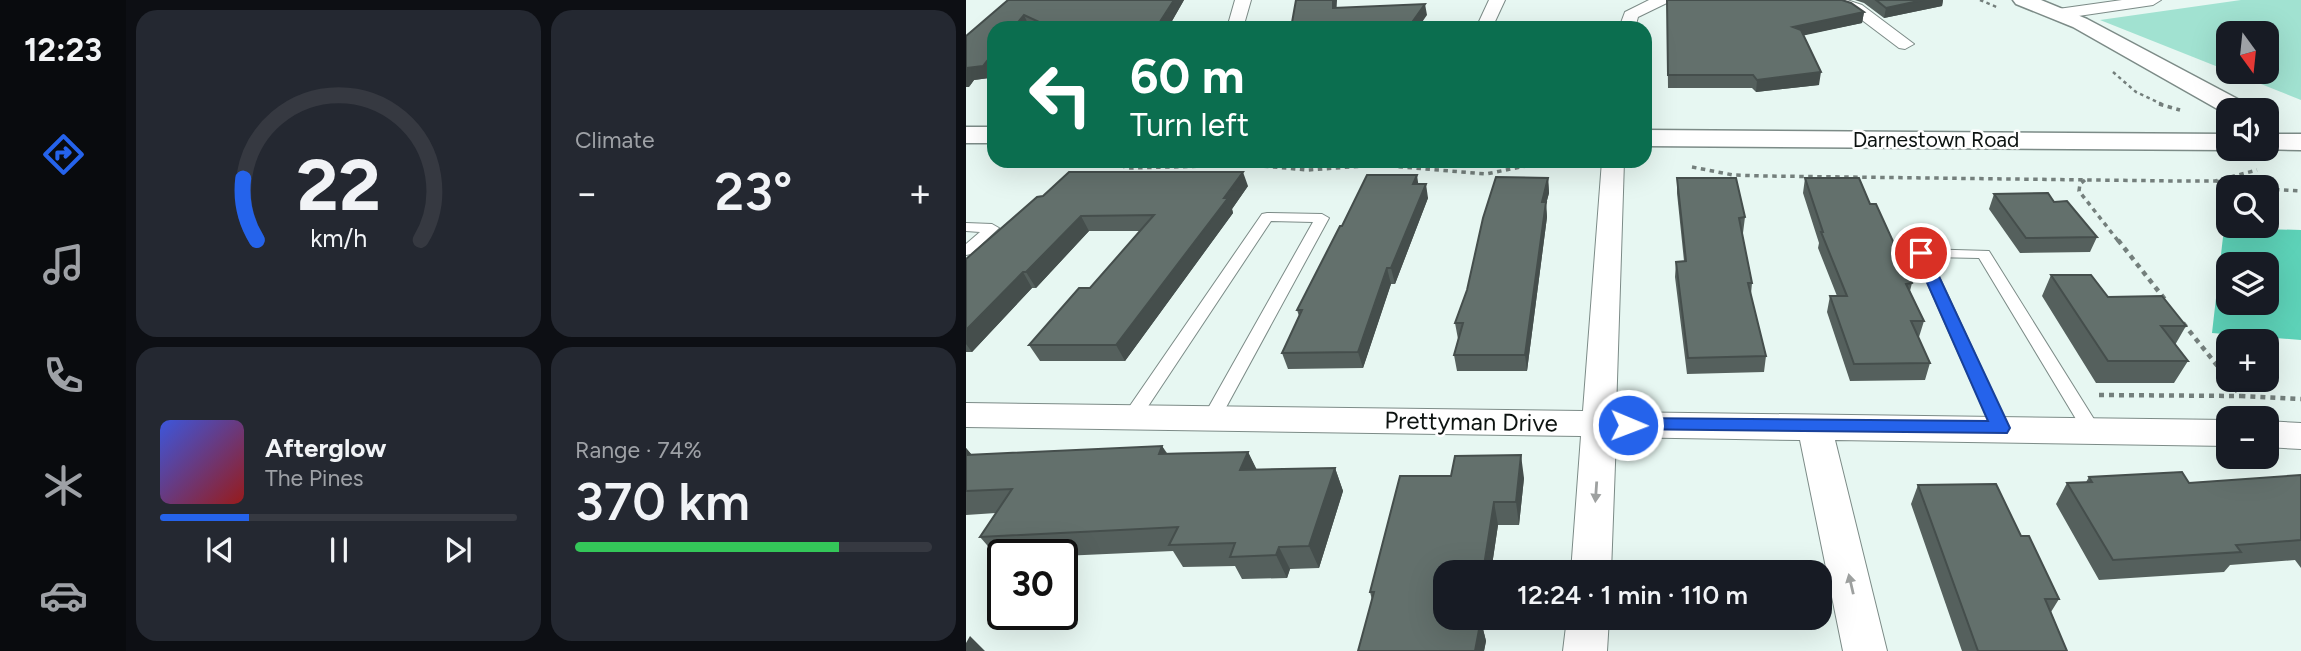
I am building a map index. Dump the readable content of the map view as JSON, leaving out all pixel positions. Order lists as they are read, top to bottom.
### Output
{
  "streets": {
    "main road": ["Darnestown Road"],
    "street": ["Prettyman Drive"]
  },
  "north": "bottom",
  "page": {
    "tabs": "12:23",
    "tile": [
      "Climate",
      ["Range · 74%", "370 km"]
    ],
    "map_buttons": ["+", "−"],
    "turn": ["60 m", "Turn left"],
    "heat": ["−", "23°", "+"],
    "song": ["Afterglow", "The Pines"],
    "limit": "30",
    "trip": "12:24 · 1 min · 110 m",
    "gauge": ["22", "km/h"]
  }
}
